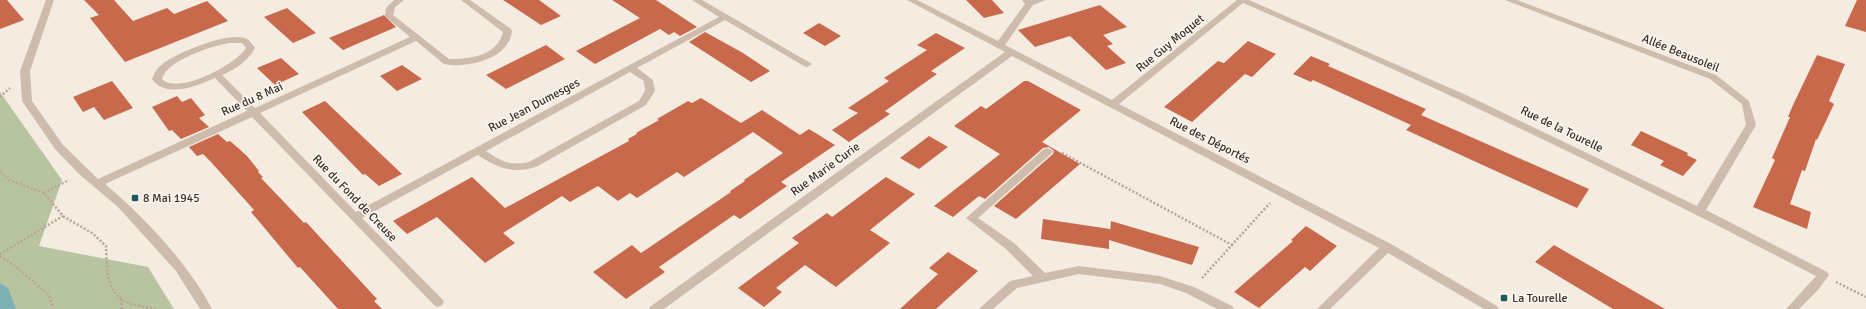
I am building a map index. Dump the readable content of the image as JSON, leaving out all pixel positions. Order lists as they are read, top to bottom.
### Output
{
  "streets": {
    "street": [
      "Rue Guy Moquet",
      "Allée Beausoleil",
      "Rue du 8 Mai",
      "Rue Jean Dumesges",
      "Rue de la Tourelle",
      "Rue des Déportés",
      "Rue Marie Curie",
      "Rue du Fond de Creuse"
    ]
  },
  "crossings": [
    ["Rue Guy Moquet", "Rue de la Tourelle"],
    ["Rue Guy Moquet", "Rue des Déportés"],
    ["Allée Beausoleil", "Rue de la Tourelle"],
    ["Rue du 8 Mai", "Rue du Fond de Creuse"],
    ["Rue Jean Dumesges", "Rue du Fond de Creuse"],
    ["Rue des Déportés", "Rue Marie Curie"]
  ],
  "places": {
    "transit": ["8 Mai 1945", "La Tourelle"]
  }
}
